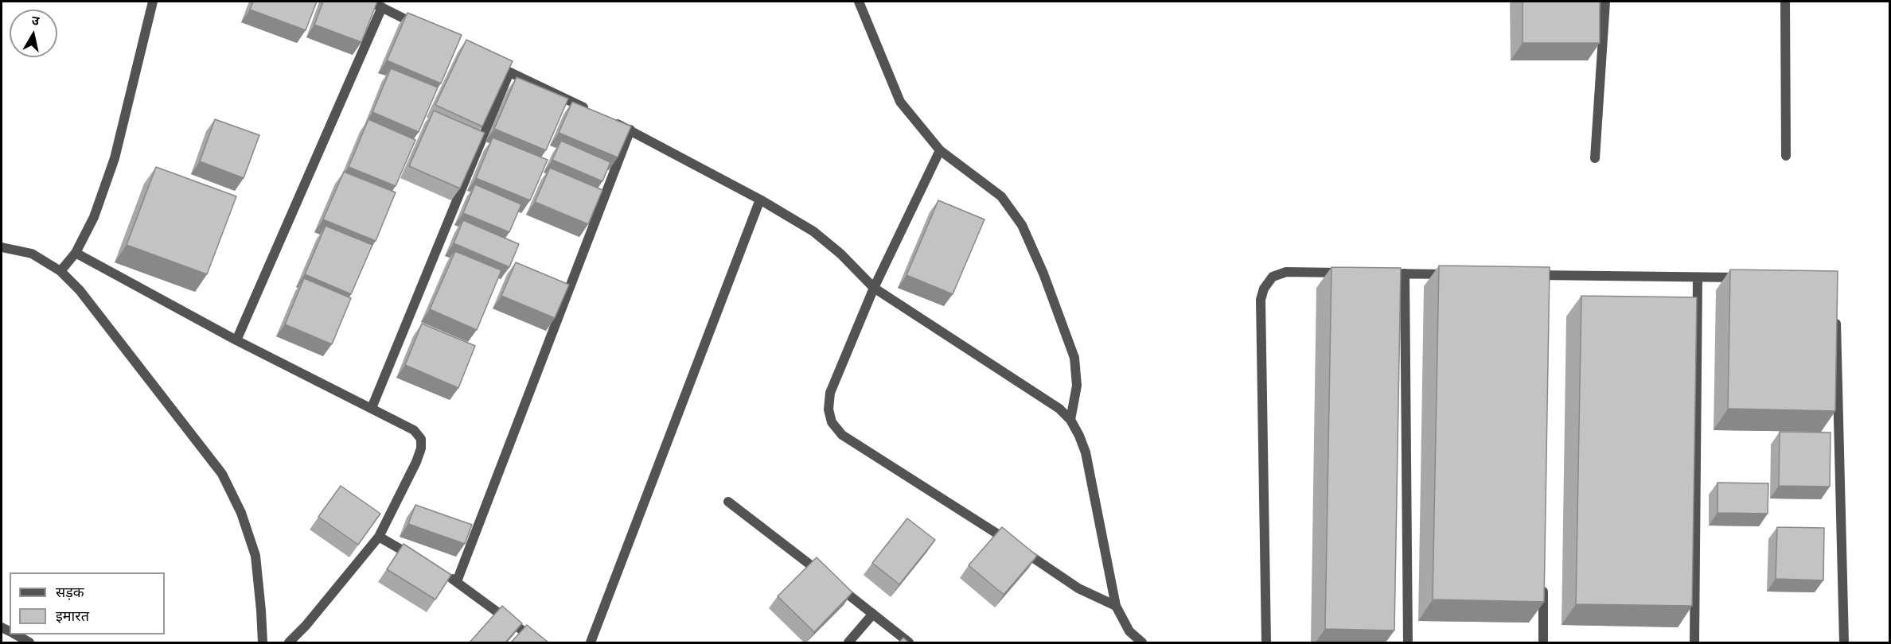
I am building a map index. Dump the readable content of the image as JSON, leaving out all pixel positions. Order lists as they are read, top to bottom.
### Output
{
  "legend": ["सड़क", "इमारत"],
  "north": "top"
}
